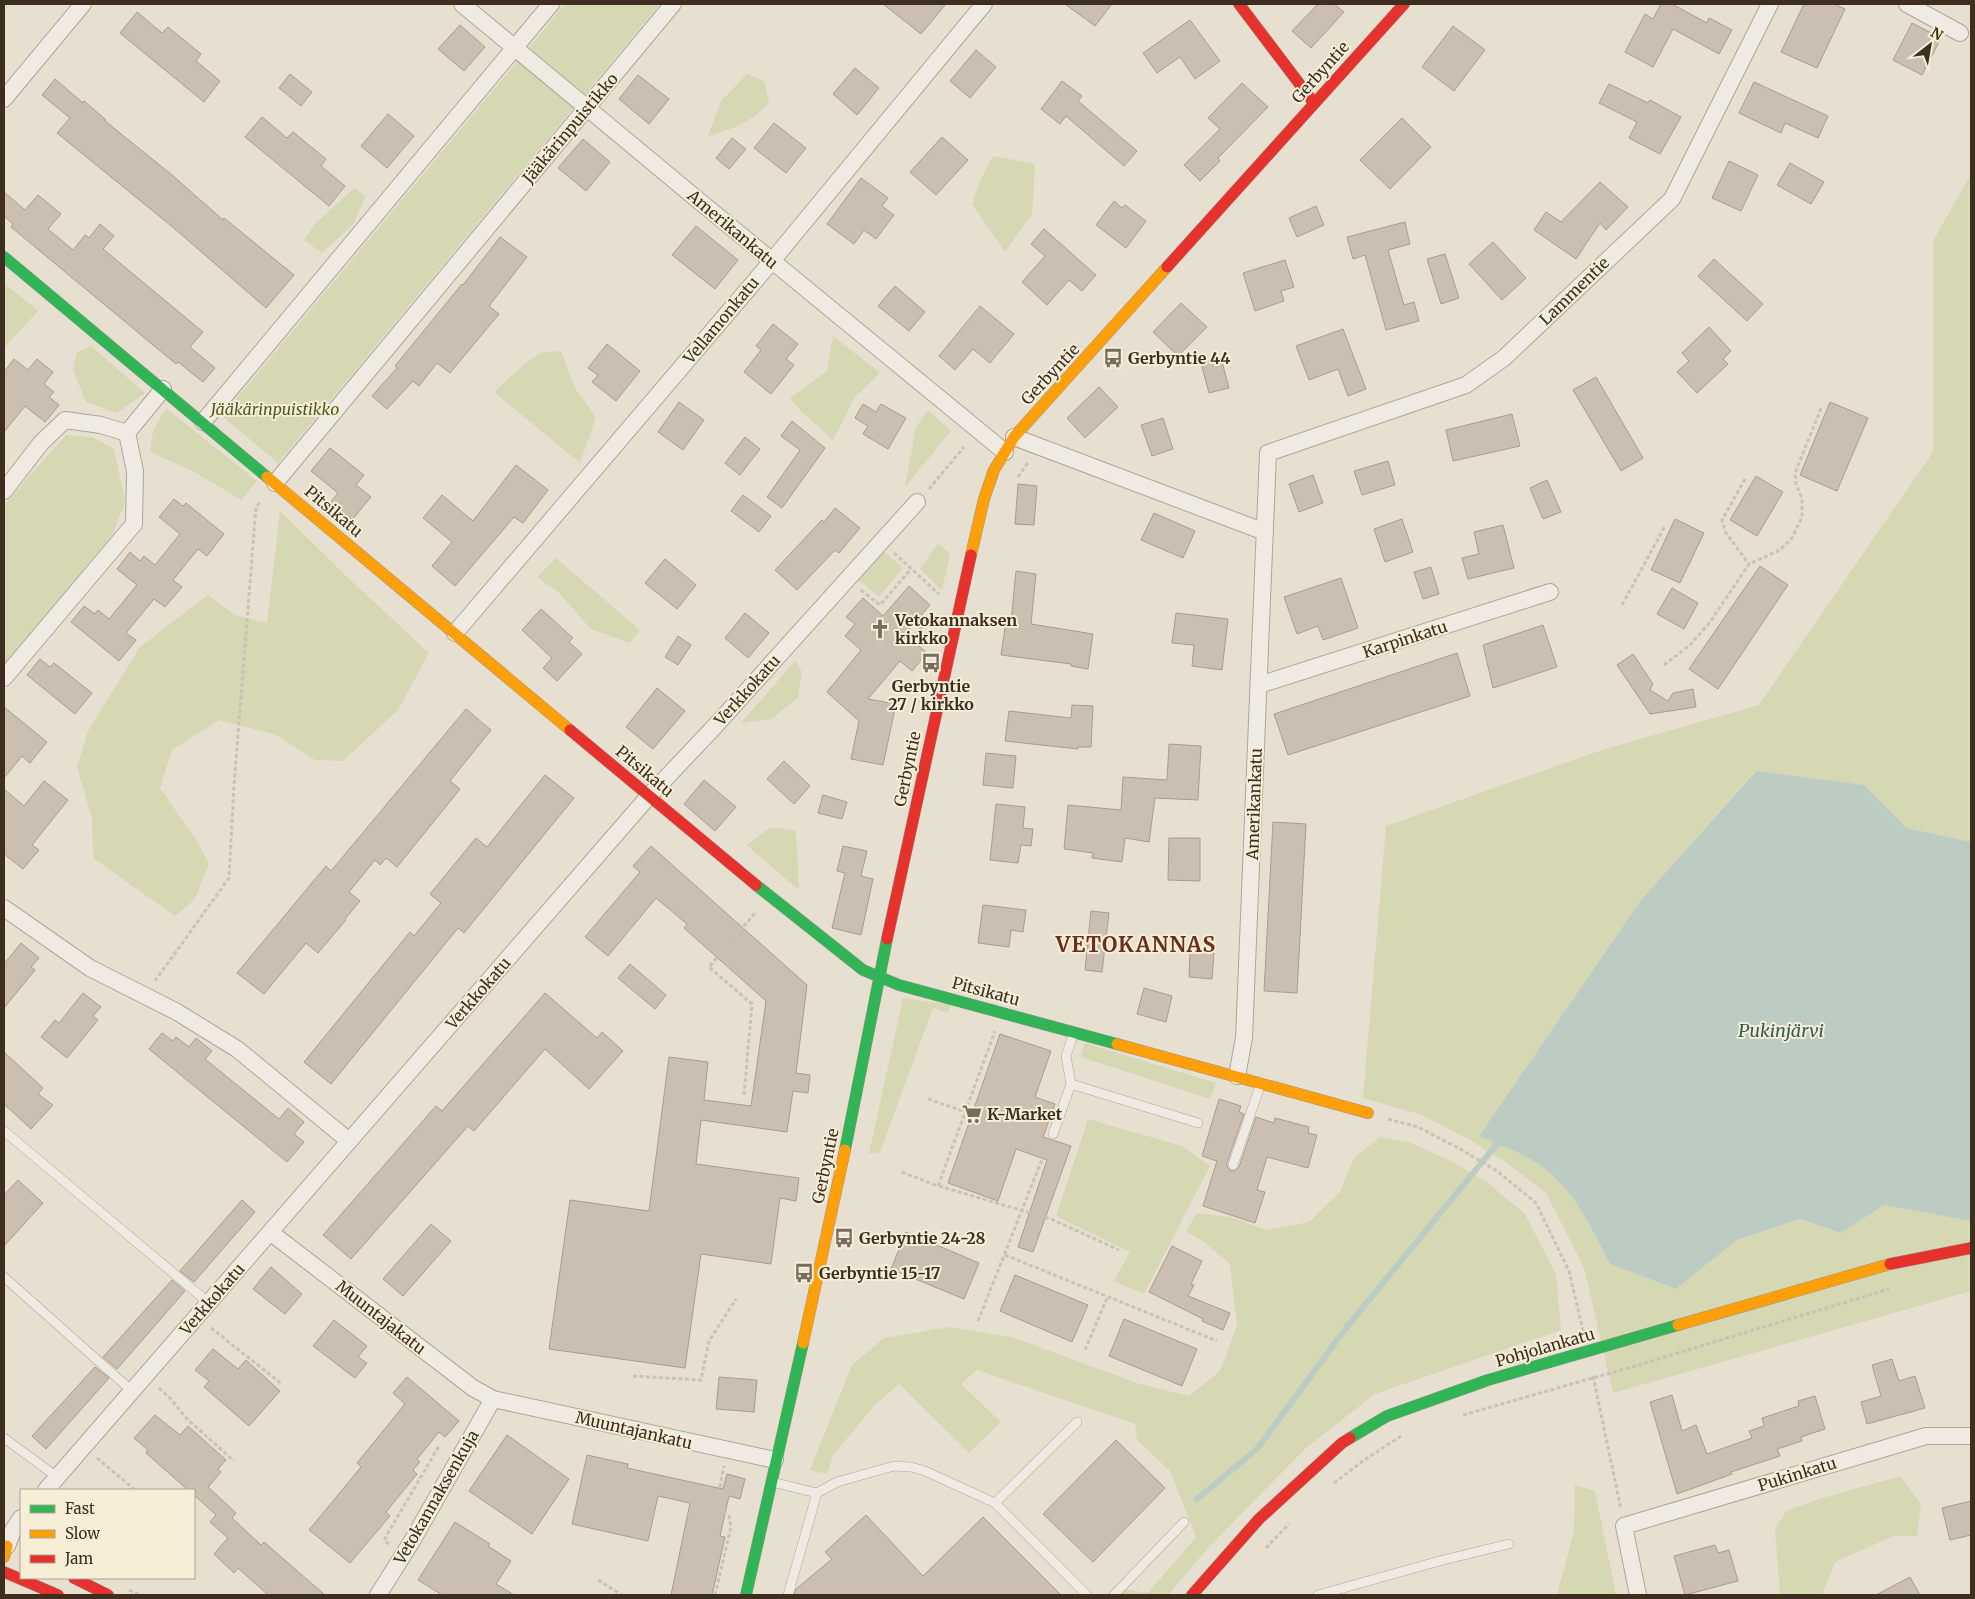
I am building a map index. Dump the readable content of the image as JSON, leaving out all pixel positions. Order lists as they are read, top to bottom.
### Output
{
  "streets": {
    "main road": ["Gerbyntie", "Pitsikatu", "Pohjolankatu"],
    "street": [
      "Jääkärinpuistikko",
      "Amerikankatu",
      "Lammentie",
      "Vellamonkatu",
      "Karpinkatu",
      "Verkkokatu",
      "Muuntajakatu",
      "Muuntajankatu",
      "Pukinkatu",
      "Vetokannaksenkuja"
    ]
  },
  "crossings": [
    ["Gerbyntie", "Amerikankatu"],
    ["Gerbyntie", "Pitsikatu"],
    ["Gerbyntie", "Muuntajankatu"],
    ["Jääkärinpuistikko", "Amerikankatu"],
    ["Jääkärinpuistikko", "Pitsikatu"],
    ["Amerikankatu", "Lammentie"],
    ["Amerikankatu", "Vellamonkatu"],
    ["Amerikankatu", "Pitsikatu"],
    ["Amerikankatu", "Karpinkatu"],
    ["Vellamonkatu", "Pitsikatu"],
    ["Pitsikatu", "Verkkokatu"],
    ["Verkkokatu", "Muuntajakatu"],
    ["Muuntajakatu", "Muuntajankatu"],
    ["Muuntajakatu", "Vetokannaksenkuja"],
    ["Muuntajankatu", "Vetokannaksenkuja"]
  ],
  "districts": ["VETOKANNAS"],
  "water": ["Pukinjärvi"],
  "parks": ["Jääkärinpuistikko"],
  "places": {
    "bus stop": [
      "Gerbyntie 44",
      "Gerbyntie 27 / kirkko",
      "Gerbyntie 24-28",
      "Gerbyntie 15-17"
    ],
    "church": ["Vetokannaksen kirkko"],
    "supermarket": ["K-Market"]
  },
  "legend": ["Fast", "Slow", "Jam"],
  "north": "top right"
}
